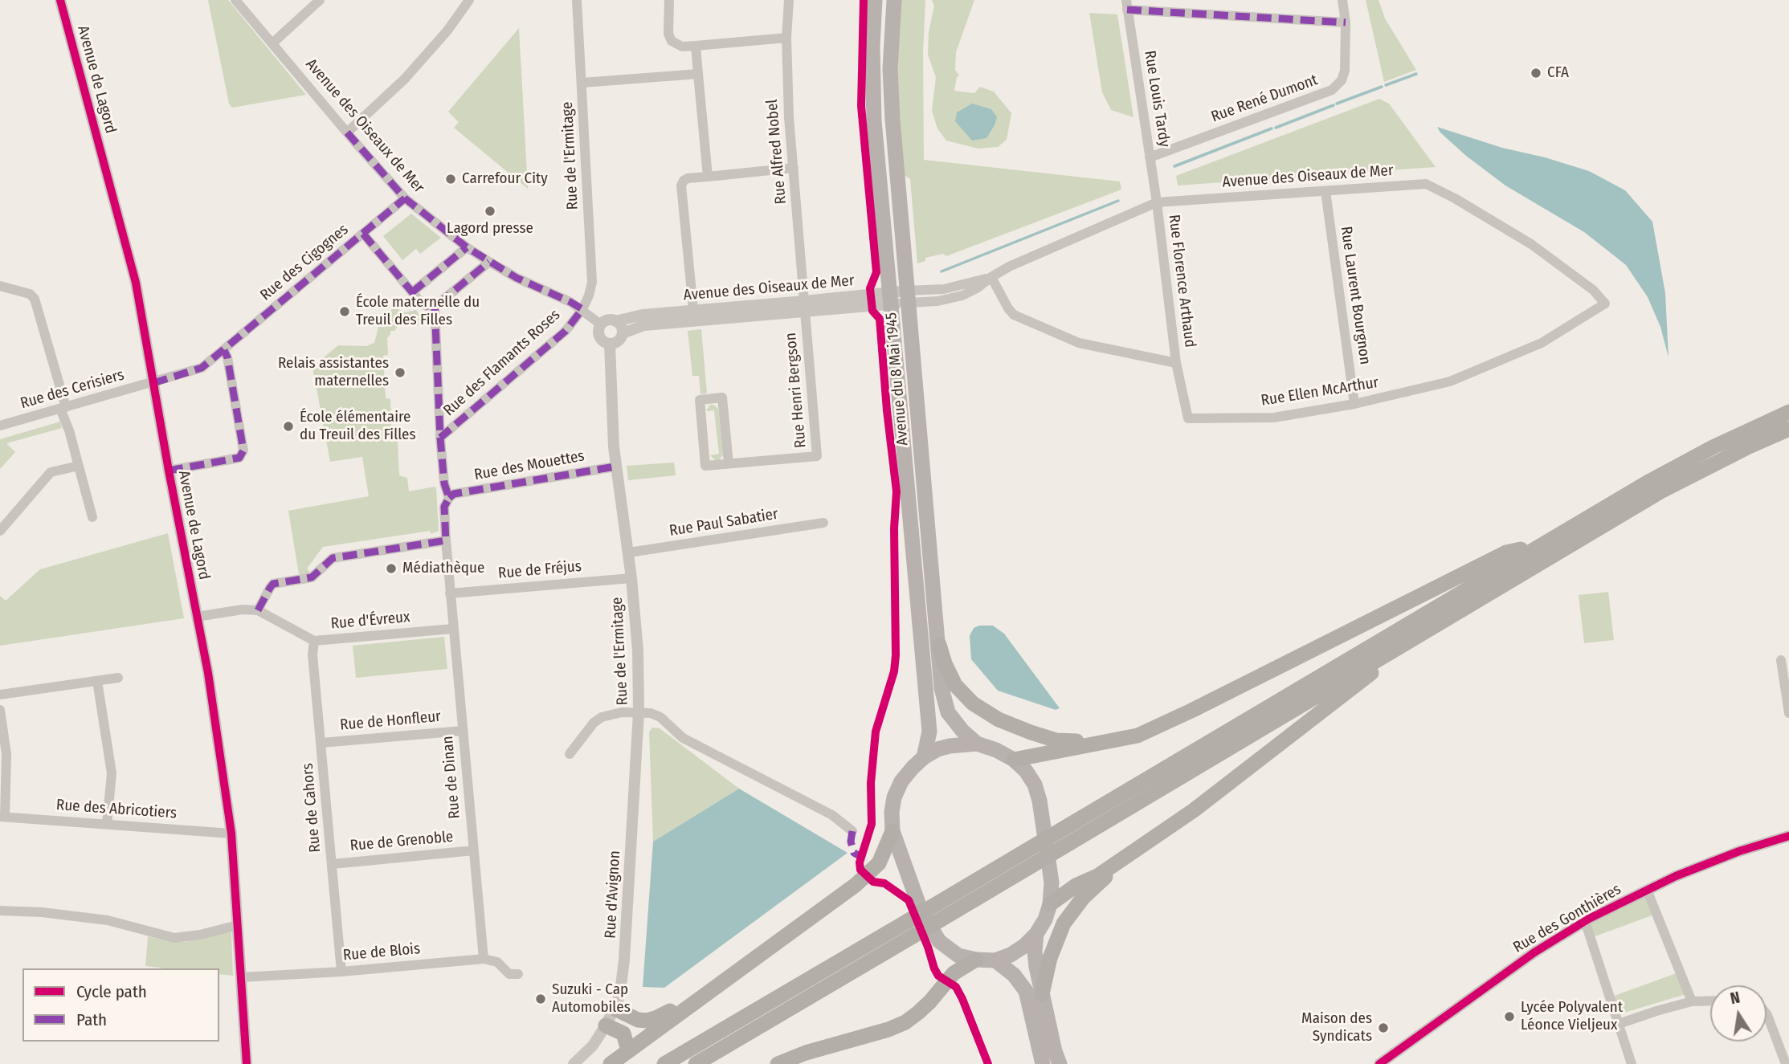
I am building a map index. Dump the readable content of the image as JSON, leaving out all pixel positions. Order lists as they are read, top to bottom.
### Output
{
  "streets": {
    "main road": ["Avenue du 8 Mai 1945"],
    "street": [
      "Avenue de Lagord",
      "Rue Louis Tardy",
      "Rue René Dumont",
      "Avenue des Oiseaux de Mer",
      "Rue Alfred Nobel",
      "Rue de l'Ermitage",
      "Rue des Cigognes",
      "Rue Florence Arthaud",
      "Rue Laurent Bourgnon",
      "Rue des Flamants Roses",
      "Rue des Cerisiers",
      "Rue Henri Bergson",
      "Rue Ellen McArthur",
      "Rue des Mouettes",
      "Rue Paul Sabatier",
      "Rue de Fréjus",
      "Rue d'Évreux",
      "Rue de Honfleur",
      "Rue de Dinan",
      "Rue de Cahors",
      "Rue des Abricotiers",
      "Rue de Grenoble",
      "Rue d'Avignon",
      "Rue des Gonthières",
      "Rue de Blois"
    ]
  },
  "crossings": [
    ["Avenue de Lagord", "Rue des Cigognes"],
    ["Avenue de Lagord", "Rue des Cerisiers"],
    ["Avenue de Lagord", "Rue des Abricotiers"],
    ["Avenue de Lagord", "Rue de Blois"],
    ["Rue Louis Tardy", "Rue René Dumont"],
    ["Rue Louis Tardy", "Avenue des Oiseaux de Mer"],
    ["Rue Louis Tardy", "Rue Florence Arthaud"],
    ["Avenue des Oiseaux de Mer", "Rue Alfred Nobel"],
    ["Avenue des Oiseaux de Mer", "Rue de l'Ermitage"],
    ["Avenue des Oiseaux de Mer", "Rue des Cigognes"],
    ["Avenue des Oiseaux de Mer", "Rue Florence Arthaud"],
    ["Avenue des Oiseaux de Mer", "Rue Laurent Bourgnon"],
    ["Avenue des Oiseaux de Mer", "Rue des Flamants Roses"],
    ["Avenue des Oiseaux de Mer", "Avenue du 8 Mai 1945"],
    ["Avenue des Oiseaux de Mer", "Rue Henri Bergson"],
    ["Avenue des Oiseaux de Mer", "Rue Ellen McArthur"],
    ["Rue Alfred Nobel", "Rue Henri Bergson"],
    ["Rue de l'Ermitage", "Rue des Flamants Roses"],
    ["Rue de l'Ermitage", "Rue des Mouettes"],
    ["Rue de l'Ermitage", "Rue Paul Sabatier"],
    ["Rue de l'Ermitage", "Rue de Fréjus"],
    ["Rue de l'Ermitage", "Rue d'Avignon"],
    ["Rue des Cigognes", "Rue des Cerisiers"],
    ["Rue Florence Arthaud", "Rue Ellen McArthur"],
    ["Rue Laurent Bourgnon", "Rue Ellen McArthur"],
    ["Rue des Flamants Roses", "Rue de Dinan"],
    ["Rue des Mouettes", "Rue de Dinan"],
    ["Rue de Fréjus", "Rue de Dinan"],
    ["Rue d'Évreux", "Rue de Dinan"],
    ["Rue d'Évreux", "Rue de Cahors"],
    ["Rue de Honfleur", "Rue de Dinan"],
    ["Rue de Honfleur", "Rue de Cahors"],
    ["Rue de Dinan", "Rue de Grenoble"],
    ["Rue de Dinan", "Rue de Blois"],
    ["Rue de Cahors", "Rue de Grenoble"],
    ["Rue de Cahors", "Rue de Blois"]
  ],
  "places": [
    "CFA",
    "Carrefour City",
    "Lagord presse",
    "École maternelle du Treuil des Filles",
    "Relais assistantes maternelles",
    "École élémentaire du Treuil des Filles",
    "Médiathèque",
    "Suzuki - Cap Automobiles",
    "Lycée Polyvalent Léonce Vieljeux",
    "Maison des Syndicats"
  ],
  "legend": ["Cycle path", "Path"],
  "north": "top"
}
